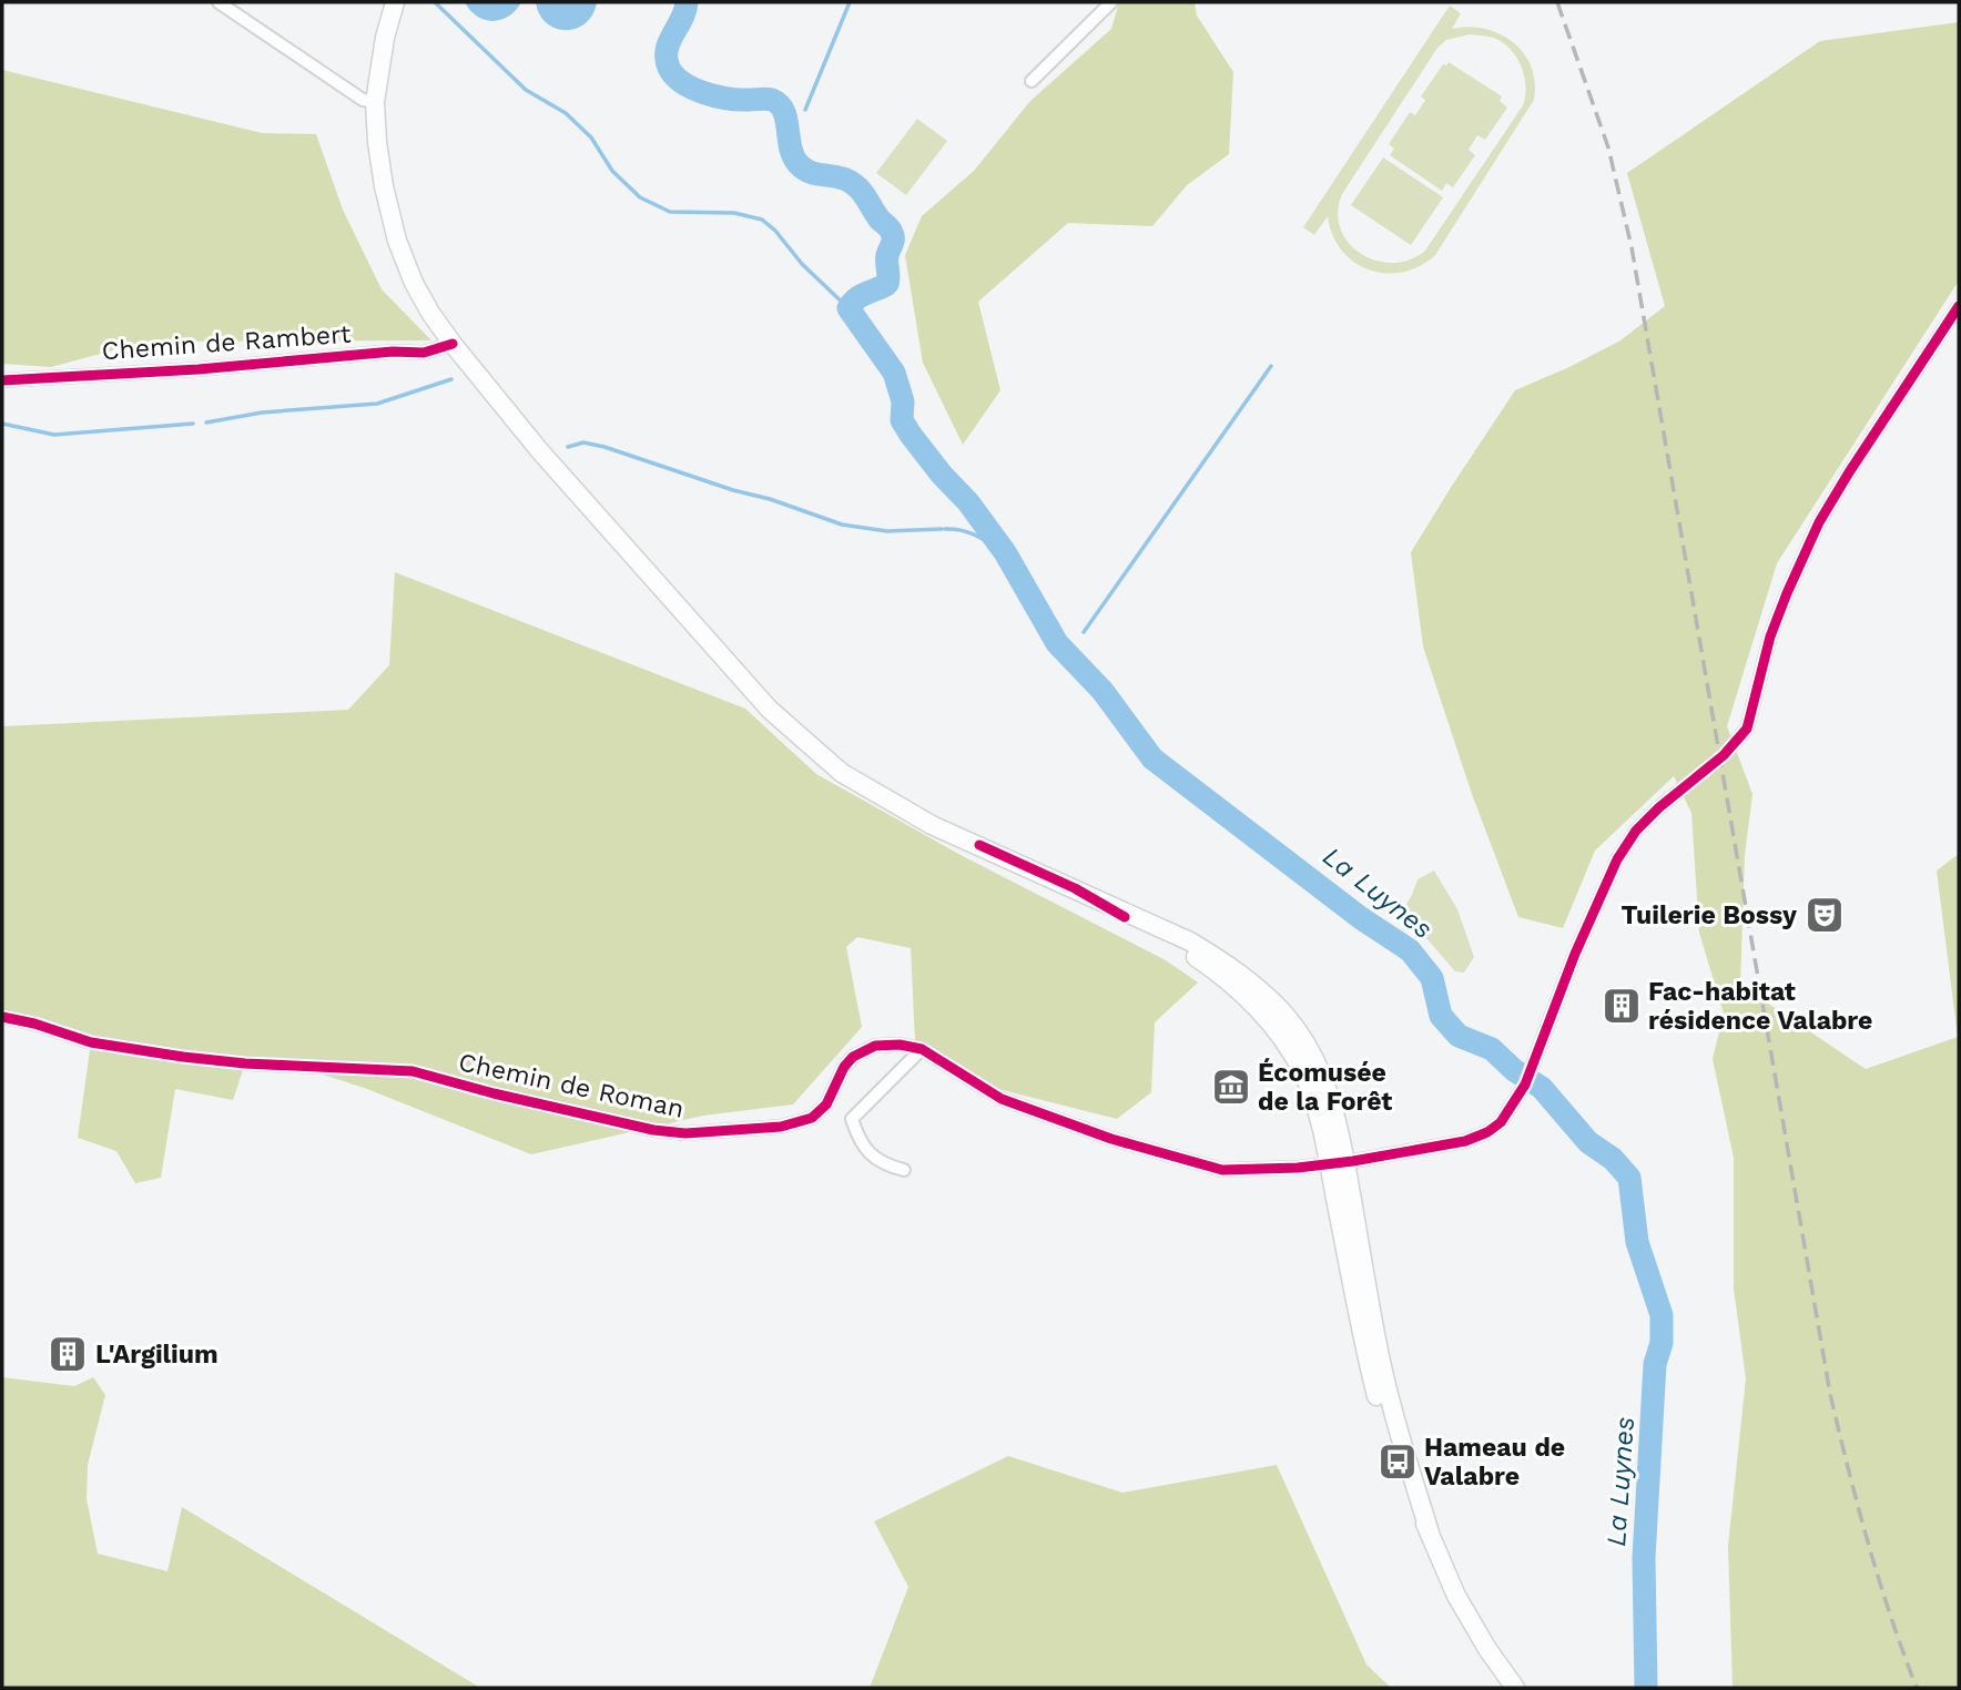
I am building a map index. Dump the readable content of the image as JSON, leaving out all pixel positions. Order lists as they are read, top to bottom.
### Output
{
  "streets": {
    "street": ["Chemin de Rambert", "Chemin de Roman"]
  },
  "water": ["La Luynes"],
  "places": {
    "theatre": ["Tuilerie Bossy"],
    "building": ["Fac-habitat résidence Valabre", "L'Argilium"],
    "museum": ["Écomusée de la Forêt"],
    "bus stop": ["Hameau de Valabre"]
  }
}
